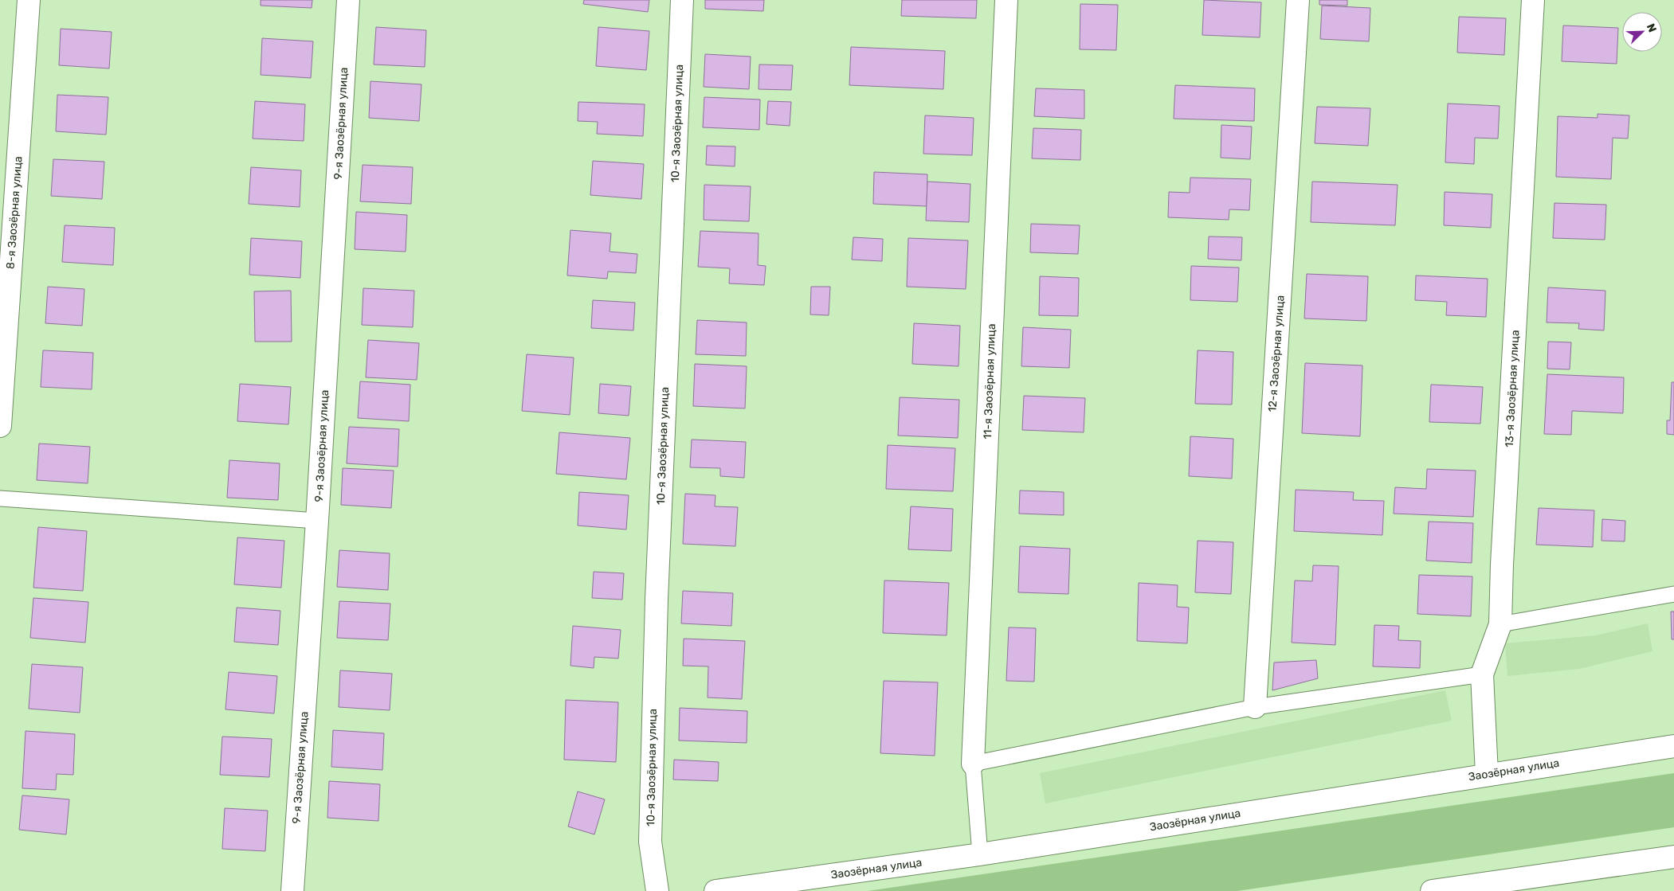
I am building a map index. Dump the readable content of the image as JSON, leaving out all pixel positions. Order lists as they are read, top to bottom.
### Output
{
  "streets": {
    "street": [
      "9-я Заозёрная улица",
      "10-я Заозёрная улица",
      "8-я Заозёрная улица",
      "12-я Заозёрная улица",
      "11-я Заозёрная улица",
      "13-я Заозёрная улица",
      "Заозёрная улица"
    ]
  },
  "crossings": [
    ["13-я Заозёрная улица", "Заозёрная улица"]
  ],
  "north": "top right"
}
